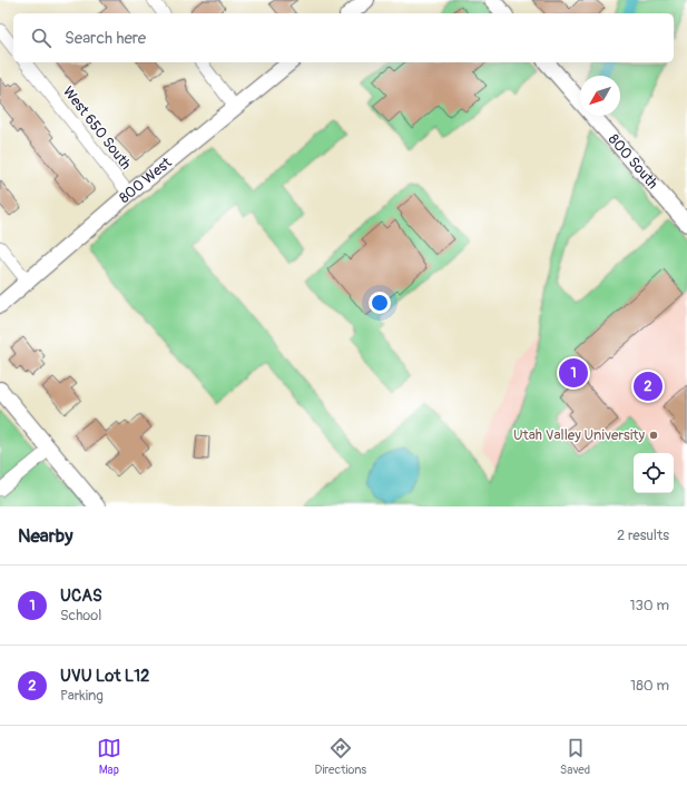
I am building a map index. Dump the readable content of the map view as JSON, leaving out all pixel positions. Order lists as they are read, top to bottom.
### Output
{
  "streets": {
    "street": ["West 650 South", "800 South", "800 West"]
  },
  "crossings": [
    ["West 650 South", "800 West"]
  ],
  "places": ["Utah Valley University"],
  "north": "bottom left",
  "page": {
    "search": "Search here",
    "pins": ["1", "2"],
    "heading": ["Nearby", "2 results"],
    "list": [
      {
        "mark": "1",
        "name": "UCAS",
        "note": "School",
        "value": "130 m"
      },
      {
        "mark": "2",
        "name": "UVU Lot L12",
        "note": "Parking",
        "value": "180 m"
      }
    ],
    "nav": ["Map", "Directions", "Saved"]
  }
}
